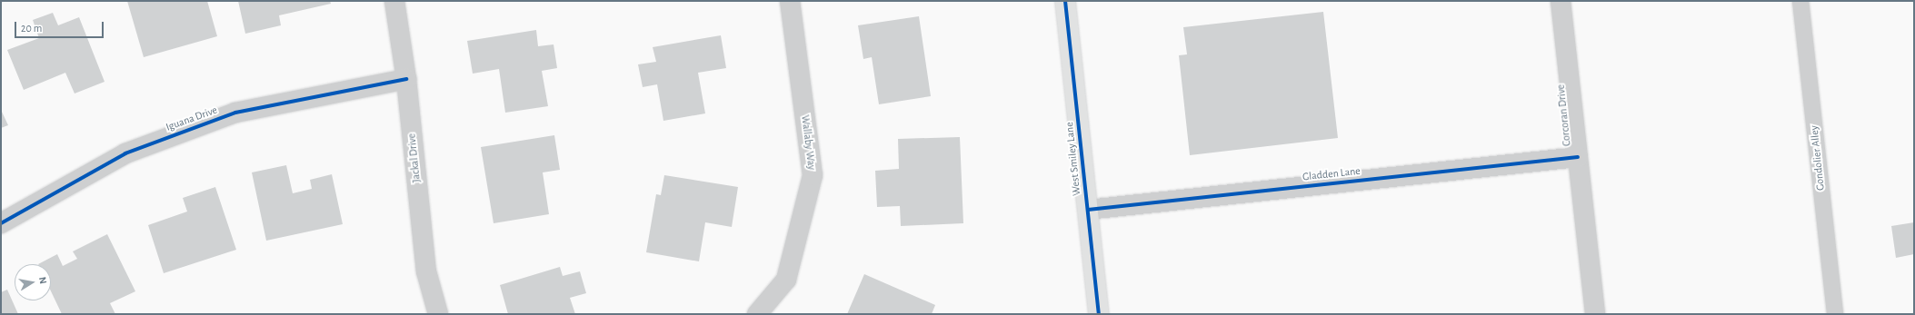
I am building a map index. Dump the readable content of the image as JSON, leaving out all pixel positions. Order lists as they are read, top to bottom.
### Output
{
  "streets": {
    "street": [
      "Corcoran Drive",
      "Iguana Drive",
      "Wallaby Way",
      "Jackal Drive",
      "West Smiley Lane",
      "Gladden Lane"
    ],
    "lane": ["Gondolier Alley"]
  },
  "crossings": [
    ["Corcoran Drive", "Gladden Lane"],
    ["Iguana Drive", "Jackal Drive"],
    ["West Smiley Lane", "Gladden Lane"]
  ],
  "scale_bar": "20 m",
  "north": "right"
}
